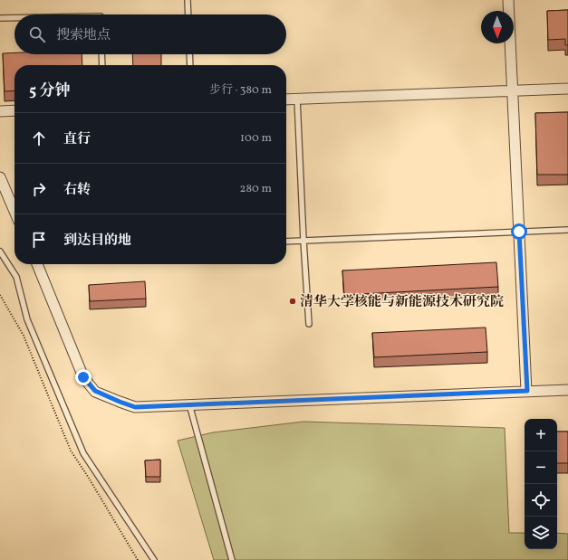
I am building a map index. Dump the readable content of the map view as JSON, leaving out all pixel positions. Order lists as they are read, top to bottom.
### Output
{
  "places": ["清华大学核能与新能源技术研究院"],
  "north": "bottom",
  "page": {
    "search": "搜索地点",
    "heading": ["5 分钟", "步行 · 380 m"],
    "list": [
      ["直行", "100 m"],
      ["右转", "280 m"],
      "到达目的地"
    ],
    "map_buttons": ["+", "−"]
  }
}
